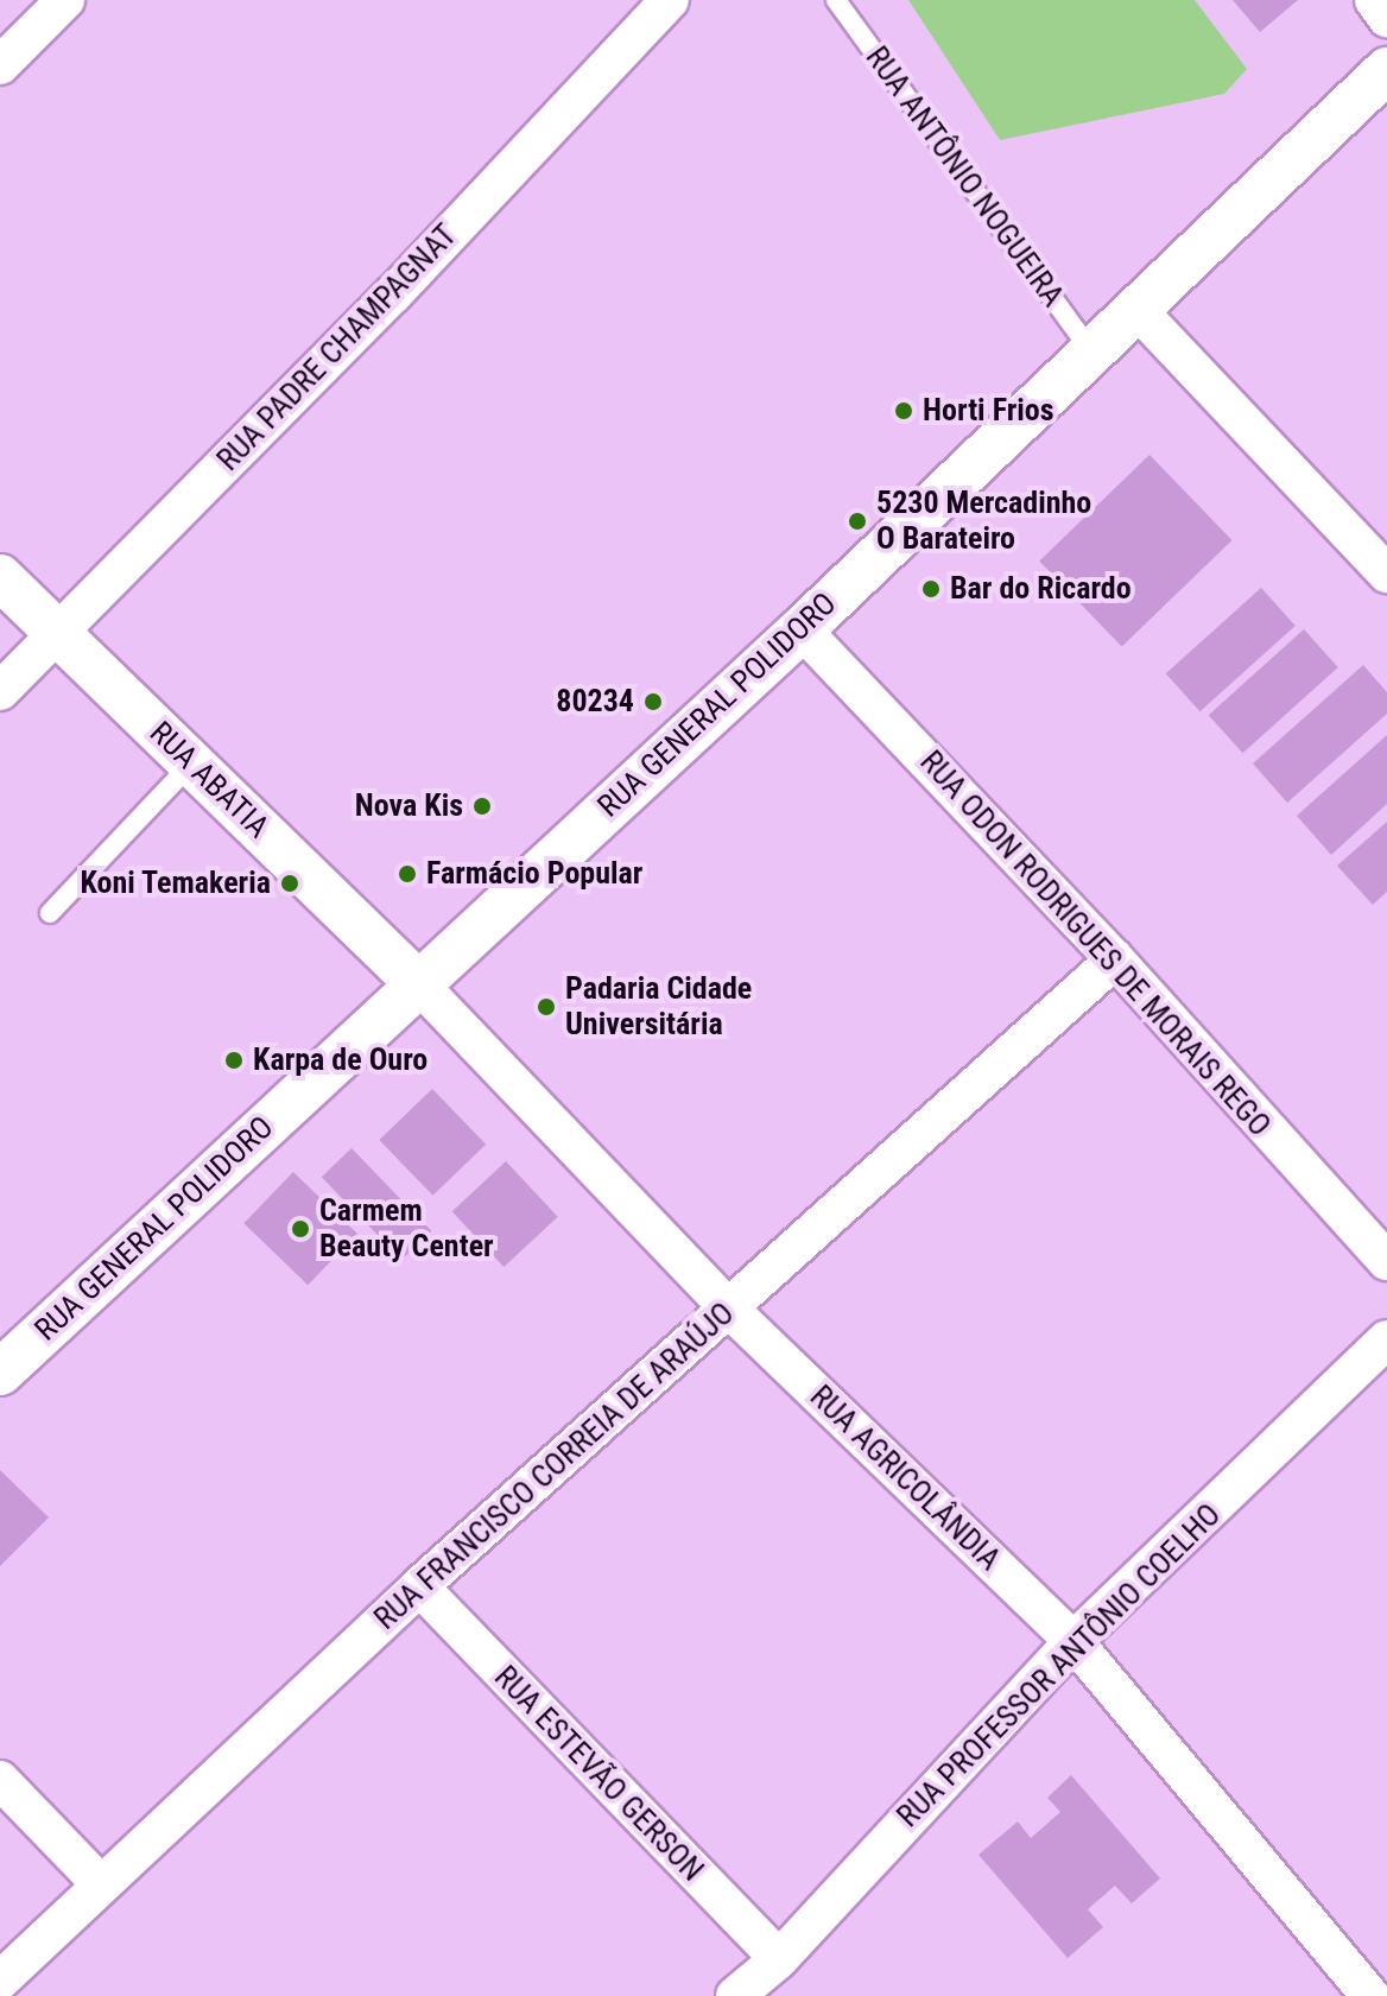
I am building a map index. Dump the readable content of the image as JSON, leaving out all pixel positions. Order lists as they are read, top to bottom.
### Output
{
  "streets": {
    "street": [
      "RUA PADRE CHAMPAGNAT",
      "RUA GENERAL POLIDORO",
      "RUA ABATIA",
      "RUA ODON RODRIGUES DE MORAIS REGO",
      "RUA FRANCISCO CORREIA DE ARAÚJO",
      "RUA AGRICOLÂNDIA",
      "RUA PROFESSOR ANTÔNIO COELHO",
      "RUA ESTEVÃO GERSON"
    ],
    "lane": ["RUA ANTÔNIO NOGUEIRA"]
  },
  "crossings": [
    ["RUA ANTÔNIO NOGUEIRA", "RUA GENERAL POLIDORO"],
    ["RUA PADRE CHAMPAGNAT", "RUA ABATIA"],
    ["RUA GENERAL POLIDORO", "RUA ABATIA"],
    ["RUA GENERAL POLIDORO", "RUA ODON RODRIGUES DE MORAIS REGO"],
    ["RUA GENERAL POLIDORO", "RUA AGRICOLÂNDIA"],
    ["RUA ABATIA", "RUA AGRICOLÂNDIA"],
    ["RUA ODON RODRIGUES DE MORAIS REGO", "RUA FRANCISCO CORREIA DE ARAÚJO"],
    ["RUA FRANCISCO CORREIA DE ARAÚJO", "RUA AGRICOLÂNDIA"],
    ["RUA FRANCISCO CORREIA DE ARAÚJO", "RUA ESTEVÃO GERSON"],
    ["RUA AGRICOLÂNDIA", "RUA PROFESSOR ANTÔNIO COELHO"],
    ["RUA PROFESSOR ANTÔNIO COELHO", "RUA ESTEVÃO GERSON"]
  ],
  "places": [
    "Horti Frios",
    "5230 Mercadinho O Barateiro",
    "Bar do Ricardo",
    "80234",
    "Nova Kis",
    "Farmácio Popular",
    "Koni Temakeria",
    "Padaria Cidade Universitária",
    "Karpa de Ouro",
    "Carmem Beauty Center"
  ]
}
